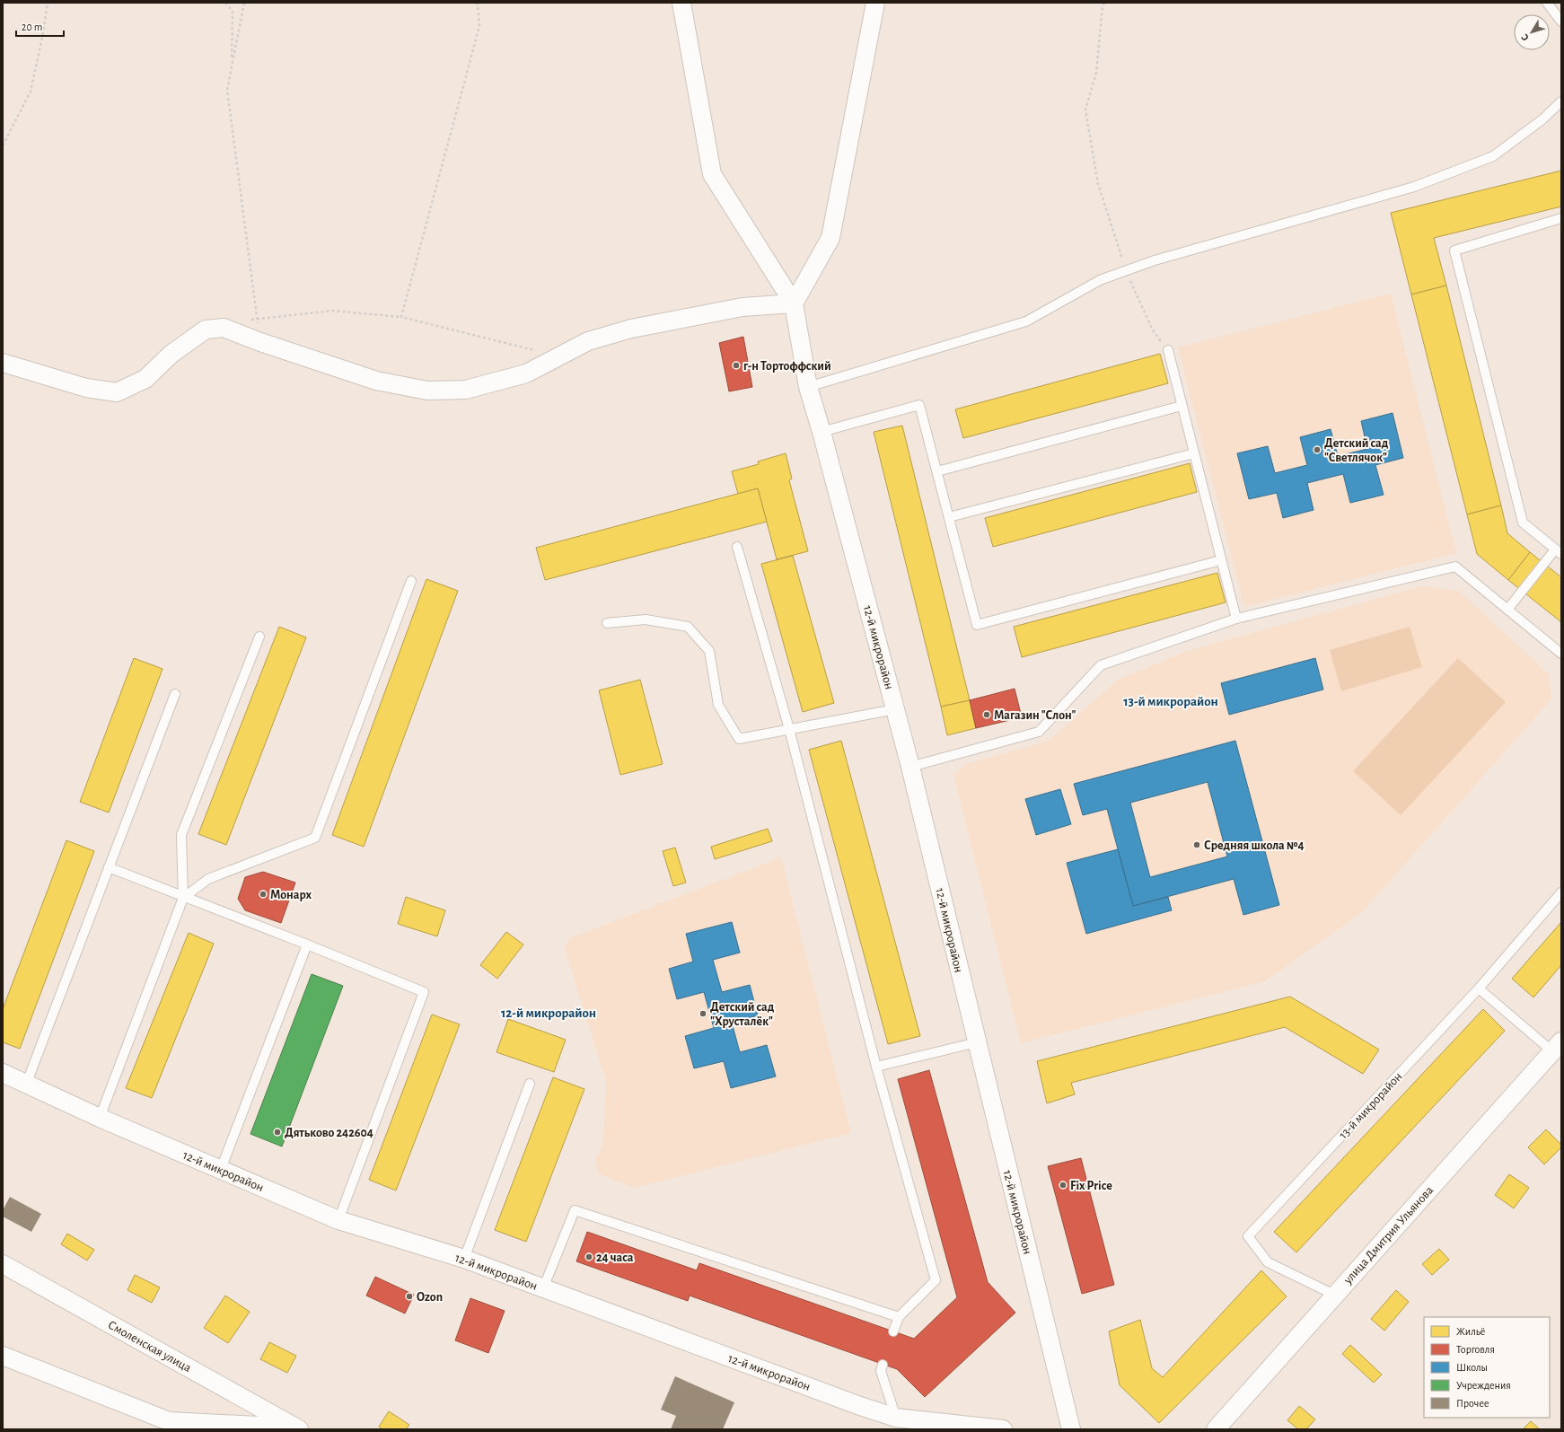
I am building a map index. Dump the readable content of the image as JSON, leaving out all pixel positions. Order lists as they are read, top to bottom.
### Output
{
  "streets": {
    "street": ["12-й микрорайон", "улица Дмитрия Ульянова", "Смоленская улица"],
    "lane": ["13-й микрорайон"]
  },
  "crossings": [
    ["13-й микрорайон", "улица Дмитрия Ульянова"]
  ],
  "districts": ["13-й микрорайон", "12-й микрорайон"],
  "places": [
    "г-н Тортоффский",
    "Детский сад \"Светлячок\"",
    "Магазин \"Слон\"",
    "Средняя школа №4",
    "Монарх",
    "Детский сад \"Хрусталёк\"",
    "Дятьково 242604",
    "Fix Price",
    "24 часа",
    "Ozon"
  ],
  "legend": [
    "Жильё",
    "Торговля",
    "Школы",
    "Учреждения",
    "Прочее"
  ],
  "scale_bar": "20 m",
  "north": "bottom left"
}
